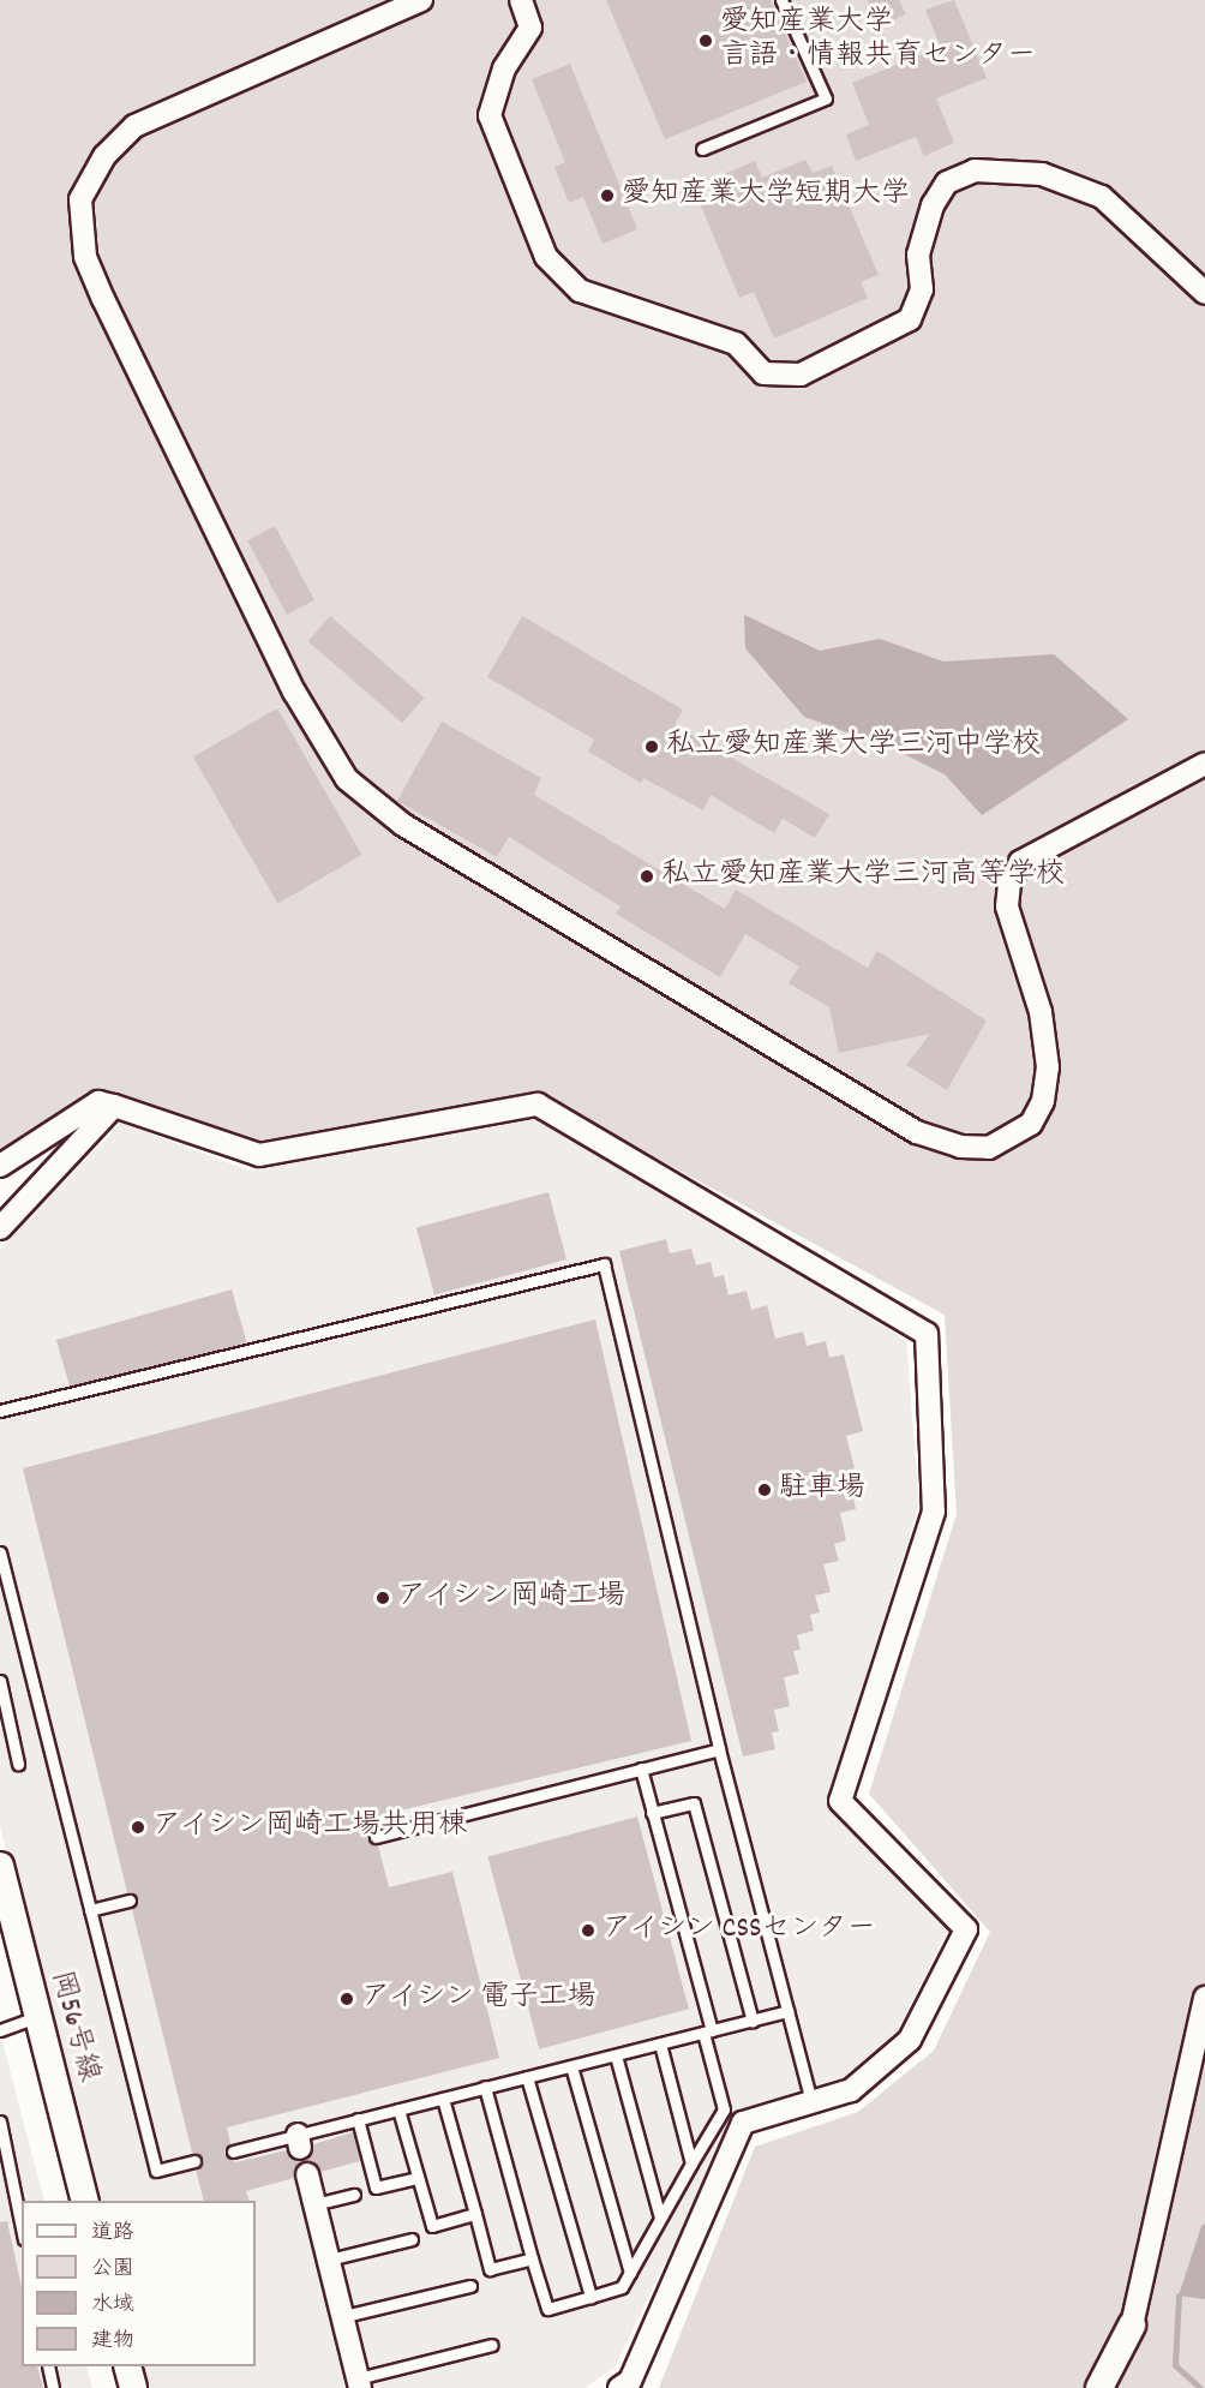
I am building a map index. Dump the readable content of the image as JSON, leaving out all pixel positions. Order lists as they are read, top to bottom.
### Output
{
  "streets": {
    "street": ["岡56号線"]
  },
  "places": [
    "愛知産業大学 言語・情報共育センター",
    "愛知産業大学短期大学",
    "私立愛知産業大学三河中学校",
    "私立愛知産業大学三河高等学校",
    "駐車場",
    "アイシン岡崎工場",
    "アイシン岡崎工場共用棟",
    "アイシン CSSセンター",
    "アイシン 電子工場"
  ],
  "legend": [
    "道路",
    "公園",
    "水域",
    "建物"
  ]
}
